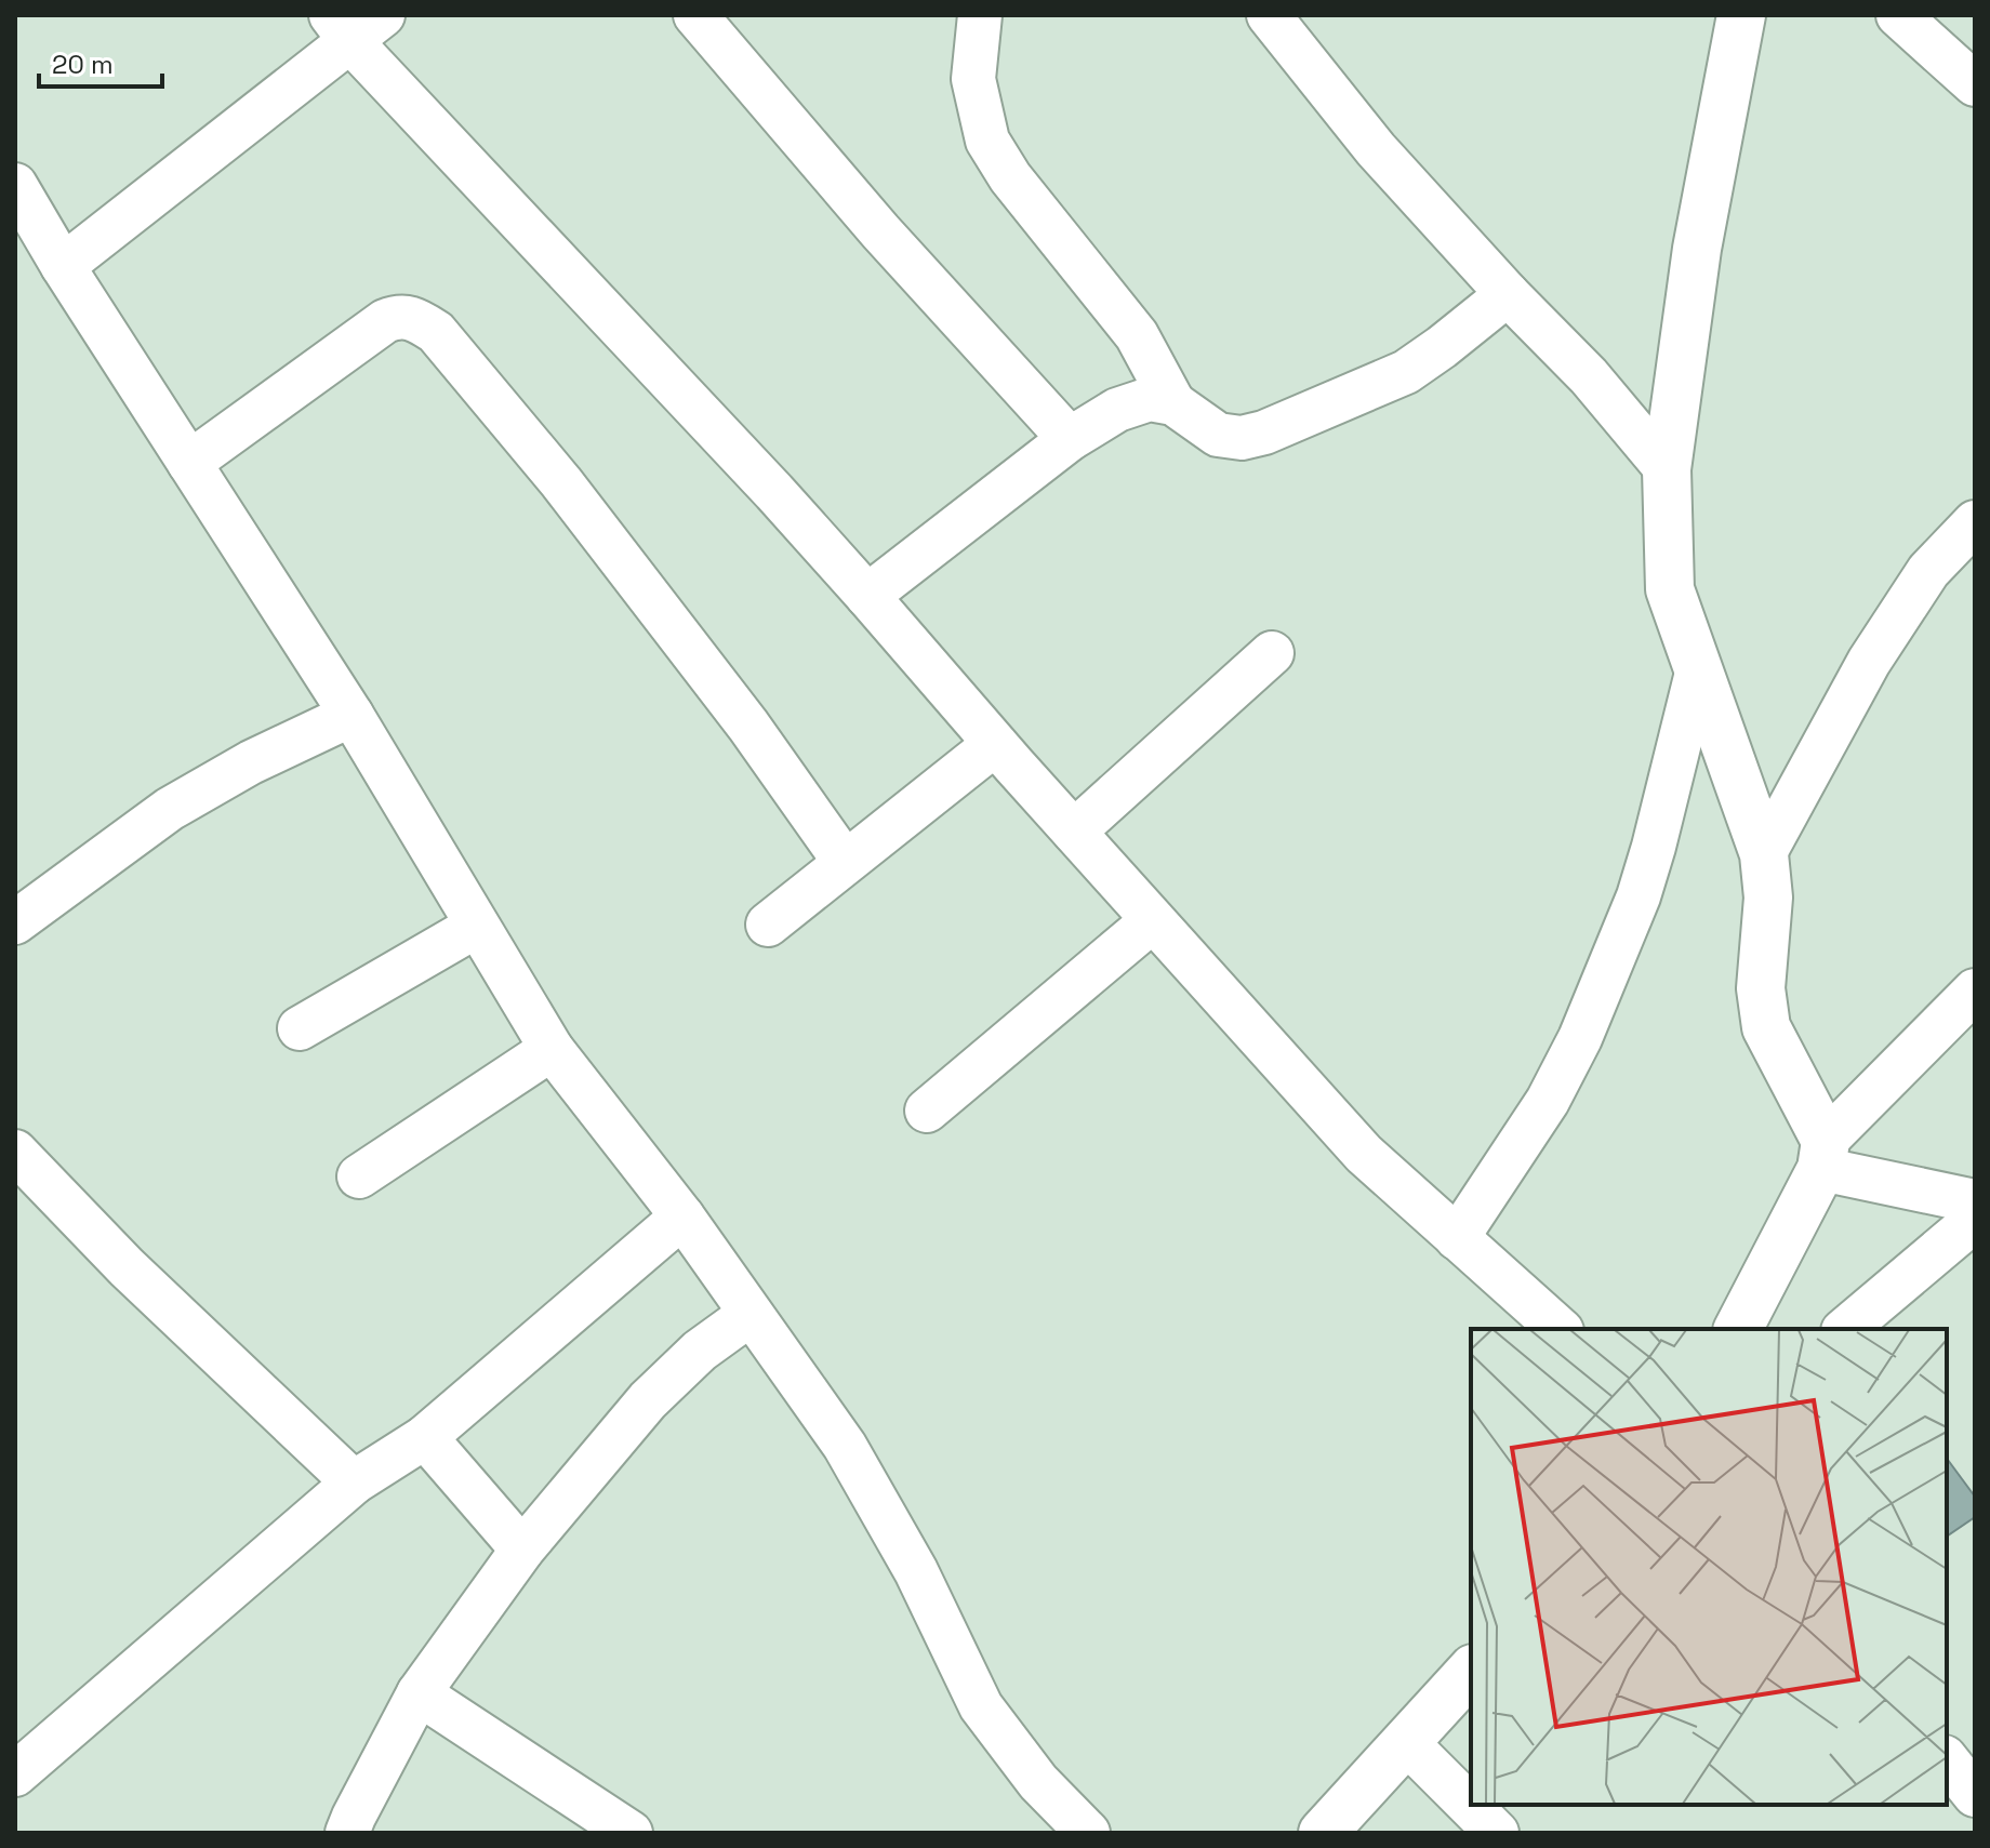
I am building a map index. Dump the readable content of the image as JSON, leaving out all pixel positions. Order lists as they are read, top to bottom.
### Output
{
  "scale_bar": "20 m"
}
